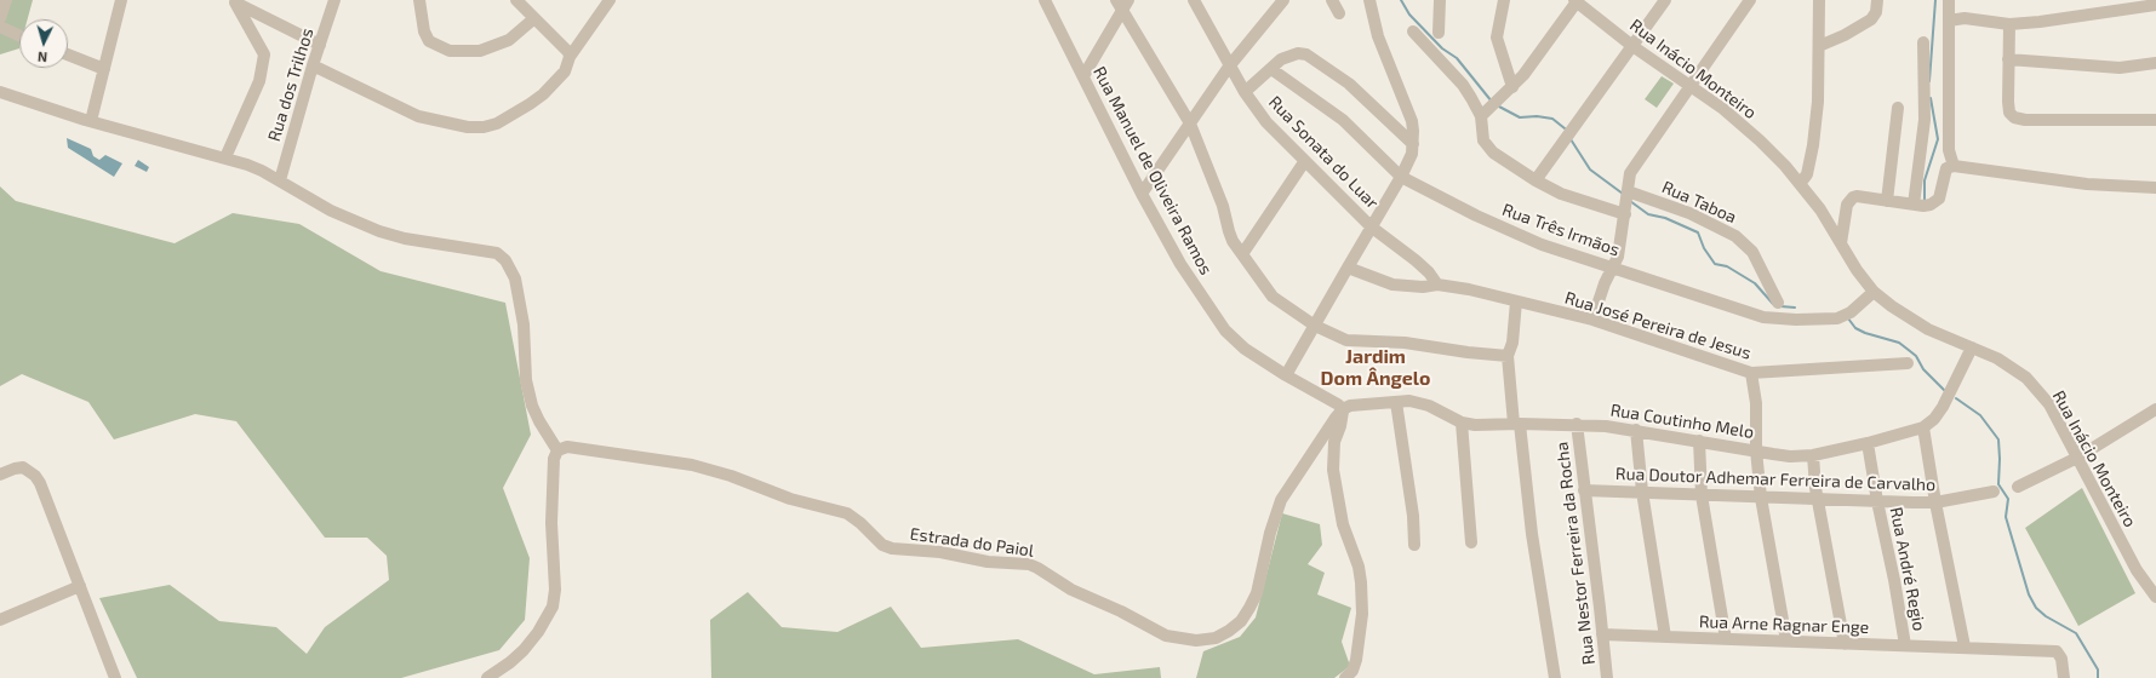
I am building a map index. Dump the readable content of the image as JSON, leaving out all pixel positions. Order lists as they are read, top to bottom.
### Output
{
  "streets": {
    "street": [
      "Rua Inácio Monteiro",
      "Rua dos Trilhos",
      "Rua Sonata do Luar",
      "Rua Manuel de Oliveira Ramos",
      "Rua Taboa",
      "Rua Três Irmãos",
      "Rua José Pereira de Jesus",
      "Rua Coutinho Melo",
      "Rua Doutor Adhemar Ferreira de Carvalho",
      "Estrada do Paiol",
      "Rua Nestor Ferreira da Rocha",
      "Rua André Regio",
      "Rua Arne Ragnar Enge"
    ]
  },
  "crossings": [
    ["Rua Inácio Monteiro", "Rua Três Irmãos"],
    ["Rua Inácio Monteiro", "Rua Coutinho Melo"],
    ["Rua Sonata do Luar", "Rua José Pereira de Jesus"],
    ["Rua Manuel de Oliveira Ramos", "Rua Coutinho Melo"],
    ["Rua Manuel de Oliveira Ramos", "Estrada do Paiol"],
    ["Rua Coutinho Melo", "Estrada do Paiol"],
    ["Rua Coutinho Melo", "Rua Nestor Ferreira da Rocha"],
    ["Rua Coutinho Melo", "Rua André Regio"],
    ["Rua Doutor Adhemar Ferreira de Carvalho", "Rua Nestor Ferreira da Rocha"],
    ["Rua Doutor Adhemar Ferreira de Carvalho", "Rua André Regio"],
    ["Rua Nestor Ferreira da Rocha", "Rua Arne Ragnar Enge"],
    ["Rua André Regio", "Rua Arne Ragnar Enge"]
  ],
  "districts": ["Jardim Dom Ângelo"],
  "north": "bottom"
}
